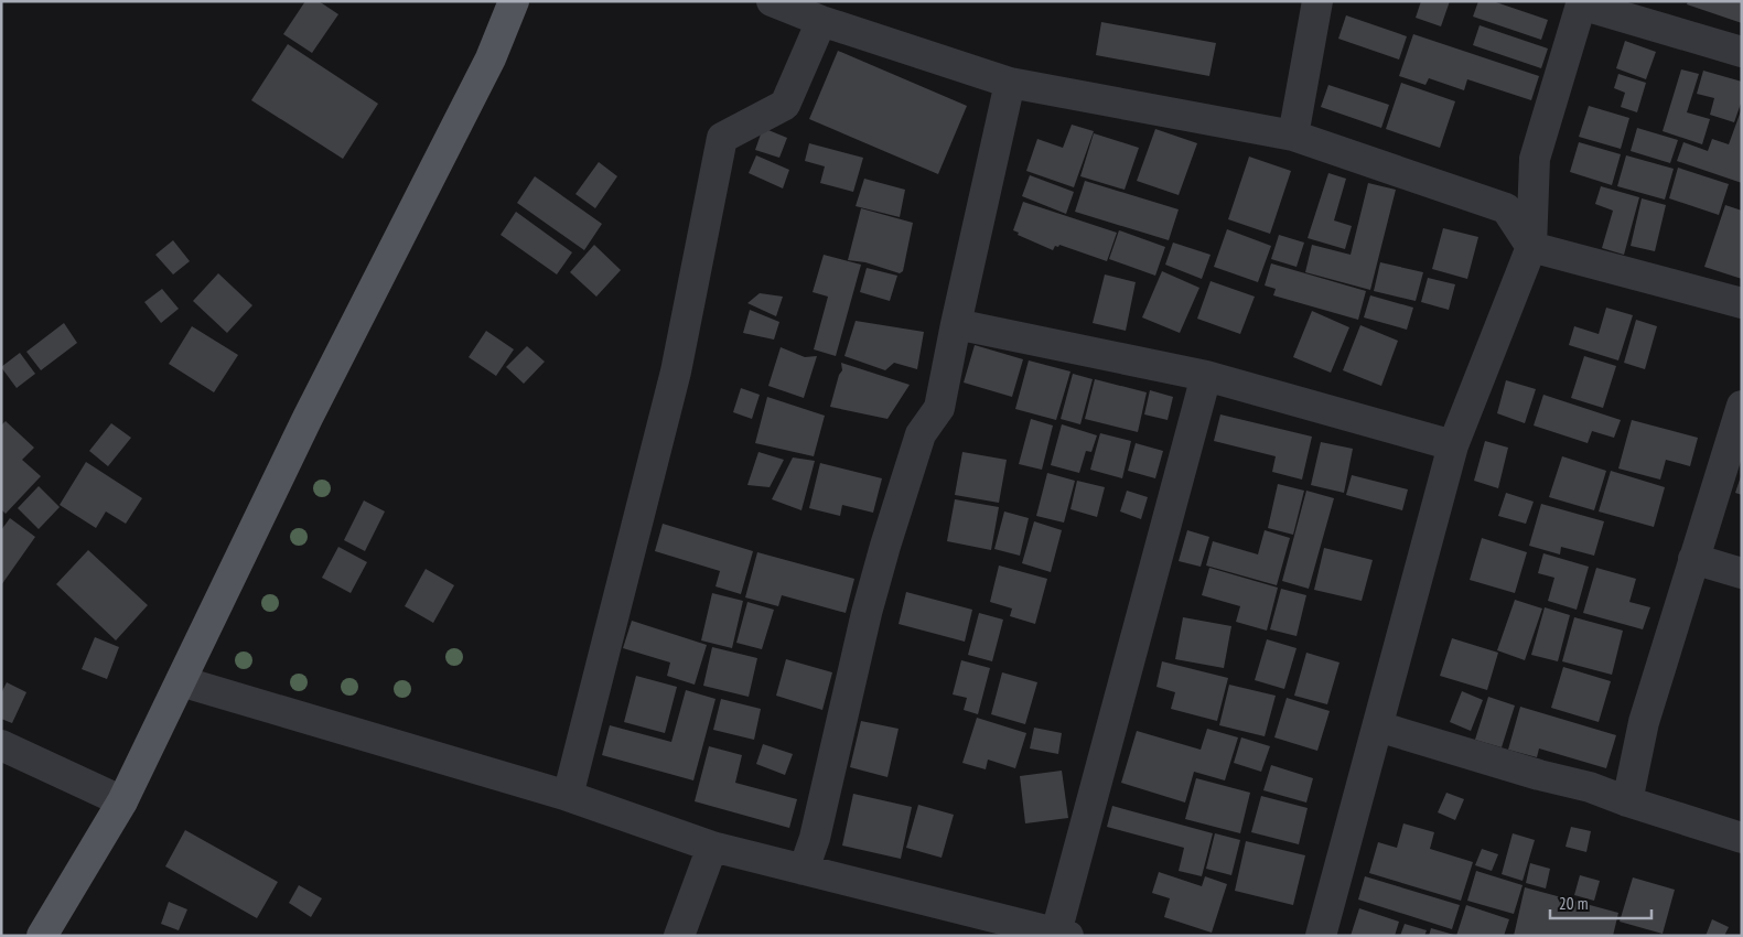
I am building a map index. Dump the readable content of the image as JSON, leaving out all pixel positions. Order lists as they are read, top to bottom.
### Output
{
  "scale_bar": "20 m"
}
